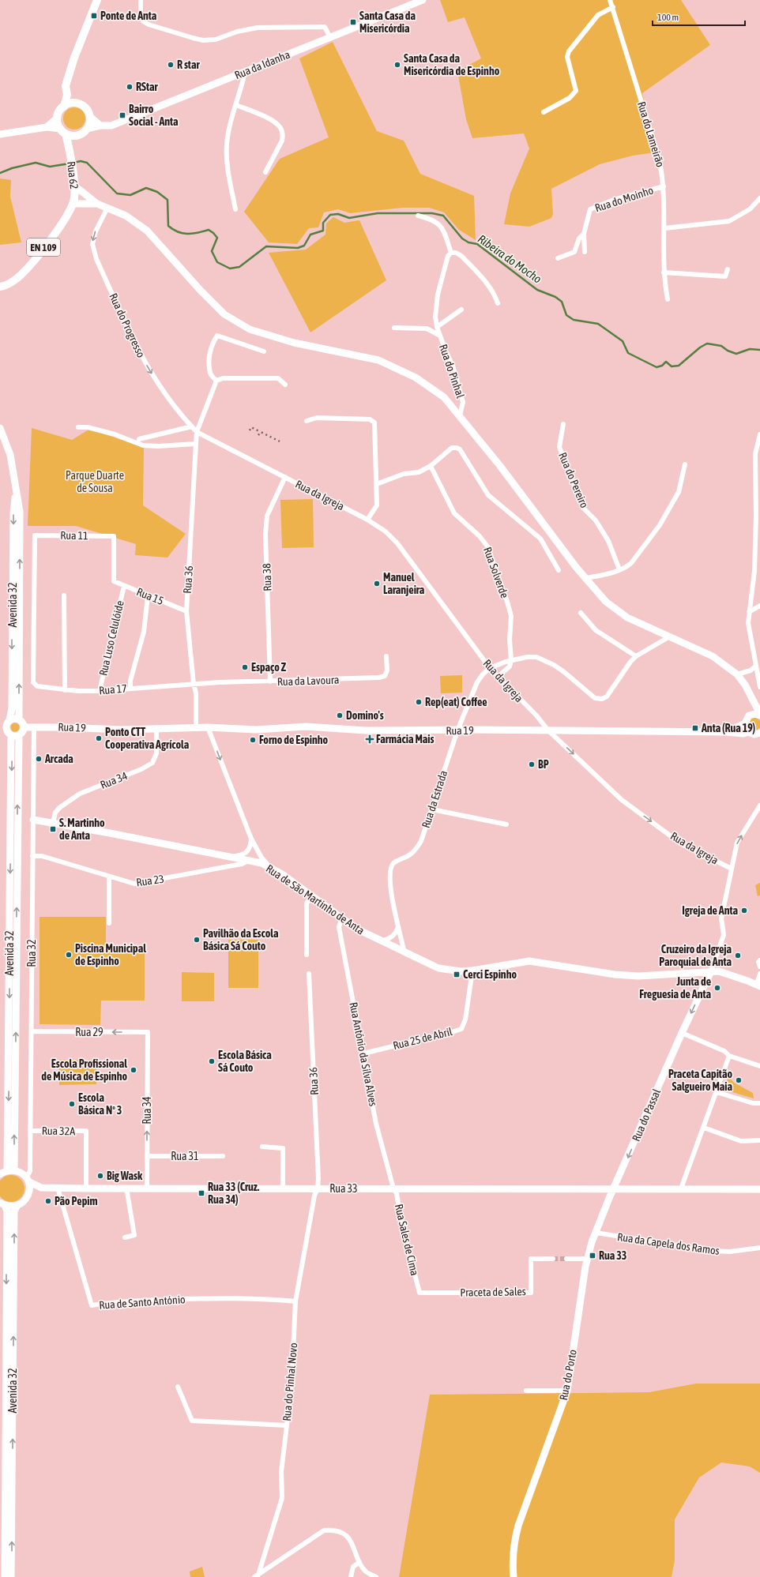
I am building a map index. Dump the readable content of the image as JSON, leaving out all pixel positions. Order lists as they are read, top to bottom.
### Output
{
  "streets": {
    "main road": [
      "Rua da Idanha",
      "Rua 62",
      "EN 109",
      "Avenida 32",
      "Rua 19",
      "Rua de São Martinho de Anta",
      "Rua do Passal",
      "Rua 33",
      "Rua do Porto"
    ],
    "street": [
      "Rua do Lameirão",
      "Rua do Moinho",
      "Rua do Progresso",
      "Rua do Pinhal",
      "Rua do Pereiro",
      "Rua da Igreja",
      "Rua 11",
      "Rua Solverde",
      "Rua 38",
      "Rua 36",
      "Rua 15",
      "Rua Luso Celulóide",
      "Rua da Lavoura",
      "Rua 17",
      "Rua 34",
      "Rua da Estrada",
      "Rua 23",
      "Rua 32",
      "Rua 29",
      "Rua 25 de Abril",
      "Rua António da Silva Alves",
      "Rua 32A",
      "Rua 31",
      "Rua Sales de Cima",
      "Rua da Capela dos Ramos",
      "Praceta de Sales",
      "Rua de Santo António",
      "Rua do Pinhal Novo"
    ]
  },
  "crossings": [
    ["Rua da Idanha", "Rua 62"],
    ["Rua da Idanha", "EN 109"],
    ["Rua do Lameirão", "Rua do Moinho"],
    ["Rua 62", "EN 109"],
    ["Rua do Progresso", "Rua da Igreja"],
    ["Rua do Progresso", "Rua 36"],
    ["Rua da Igreja", "Rua 38"],
    ["Rua da Igreja", "Rua 36"],
    ["Rua da Igreja", "Rua 19"],
    ["Rua da Igreja", "Rua da Estrada"],
    ["Rua da Igreja", "Rua de São Martinho de Anta"],
    ["Rua da Igreja", "Rua do Passal"],
    ["Rua 11", "Rua 15"],
    ["Rua 11", "Avenida 32"],
    ["Rua 38", "Rua da Lavoura"],
    ["Rua 36", "Rua 15"],
    ["Rua 36", "Rua da Lavoura"],
    ["Rua 36", "Rua 17"],
    ["Rua 36", "Rua 19"],
    ["Rua 36", "Rua 33"],
    ["Rua 36", "Rua do Pinhal Novo"],
    ["Rua 15", "Rua Luso Celulóide"],
    ["Avenida 32", "Rua 17"],
    ["Avenida 32", "Rua 19"],
    ["Avenida 32", "Rua 33"],
    ["Rua Luso Celulóide", "Rua 17"],
    ["Rua da Lavoura", "Rua 17"],
    ["Rua 19", "Rua 34"],
    ["Rua 19", "Rua da Estrada"],
    ["Rua 19", "Rua 32"],
    ["Rua 34", "Rua de São Martinho de Anta"],
    ["Rua 34", "Rua 29"],
    ["Rua 34", "Rua 31"],
    ["Rua 34", "Rua 33"],
    ["Rua da Estrada", "Rua de São Martinho de Anta"],
    ["Rua 23", "Rua de São Martinho de Anta"],
    ["Rua 23", "Rua 32"],
    ["Rua de São Martinho de Anta", "Rua 32"],
    ["Rua de São Martinho de Anta", "Rua 25 de Abril"],
    ["Rua de São Martinho de Anta", "Rua António da Silva Alves"],
    ["Rua de São Martinho de Anta", "Rua do Passal"],
    ["Rua 32", "Rua 29"],
    ["Rua 32", "Rua 32A"],
    ["Rua 32", "Rua 33"],
    ["Rua 25 de Abril", "Rua António da Silva Alves"],
    ["Rua António da Silva Alves", "Rua 33"],
    ["Rua António da Silva Alves", "Rua Sales de Cima"],
    ["Rua do Passal", "Rua 33"],
    ["Rua do Passal", "Rua do Porto"],
    ["Rua 32A", "Rua 33"],
    ["Rua 33", "Rua Sales de Cima"],
    ["Rua 33", "Rua de Santo António"],
    ["Rua 33", "Rua do Porto"],
    ["Rua 33", "Rua do Pinhal Novo"],
    ["Rua Sales de Cima", "Praceta de Sales"],
    ["Rua da Capela dos Ramos", "Rua do Porto"],
    ["Rua de Santo António", "Rua do Pinhal Novo"]
  ],
  "one_way": [
    "Rua do Progresso",
    "Rua 34",
    "Rua 29",
    "Rua do Passal"
  ],
  "water": ["Ribeira do Mocho"],
  "parks": ["Parque Duarte de Sousa"],
  "places": {
    "transit": [
      "Ponte de Anta",
      "Santa Casa da Misericórdia",
      "Bairro Social - Anta",
      "Anta (Rua 19)",
      "S. Martinho de Anta",
      "Cerci Espinho",
      "Rua 33 (Cruz. Rua 34)",
      "Rua 33"
    ],
    "other": [
      "R star",
      "Santa Casa da Misericórdia de Espinho",
      "RStar",
      "Manuel Laranjeira",
      "Espaço Z",
      "Rep(eat) Coffee",
      "Domino's",
      "Ponto CTT Cooperativa Agrícola",
      "Forno de Espinho",
      "Arcada",
      "BP",
      "Igreja de Anta",
      "Pavilhão da Escola Básica Sá Couto",
      "Piscina Municipal de Espinho",
      "Cruzeiro da Igreja Paroquial de Anta",
      "Junta de Freguesia de Anta",
      "Escola Básica Sá Couto",
      "Escola Profissional de Música de Espinho",
      "Praceta Capitão Salgueiro Maia",
      "Escola Básica Nº 3",
      "Big Wask",
      "Pão Pepim"
    ],
    "health": ["Farmácia Mais"]
  },
  "scale_bar": "100 m"
}
